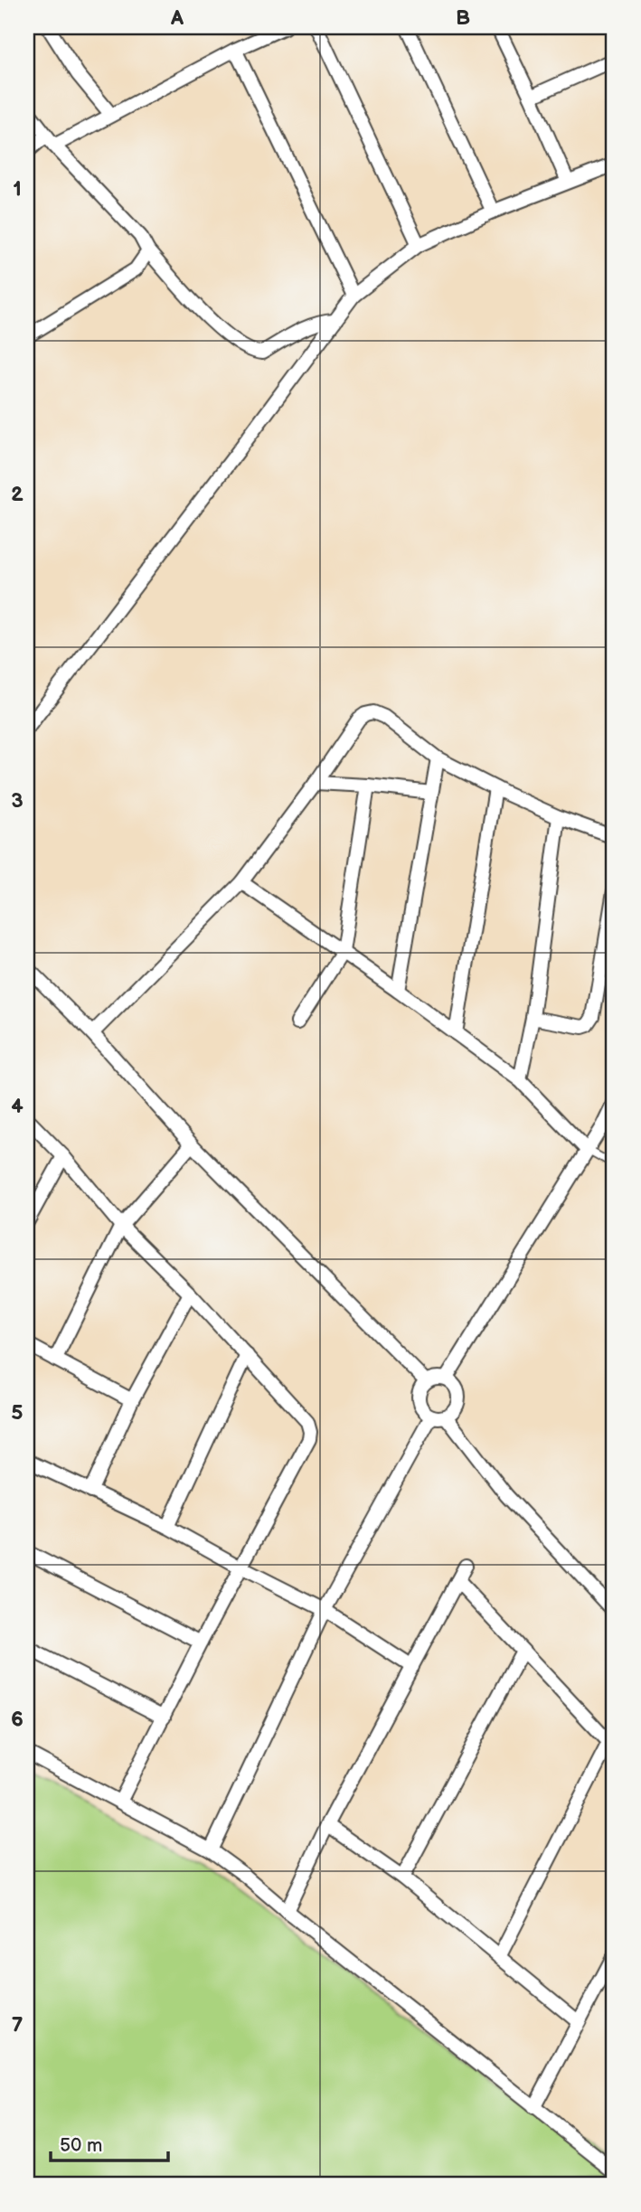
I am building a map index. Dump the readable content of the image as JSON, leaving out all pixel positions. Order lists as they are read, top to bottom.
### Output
{
  "scale_bar": "50 m",
  "grid": {
    "columns": ["A", "B"],
    "rows": [
      "1",
      "2",
      "3",
      "4",
      "5",
      "6",
      "7"
    ]
  }
}
